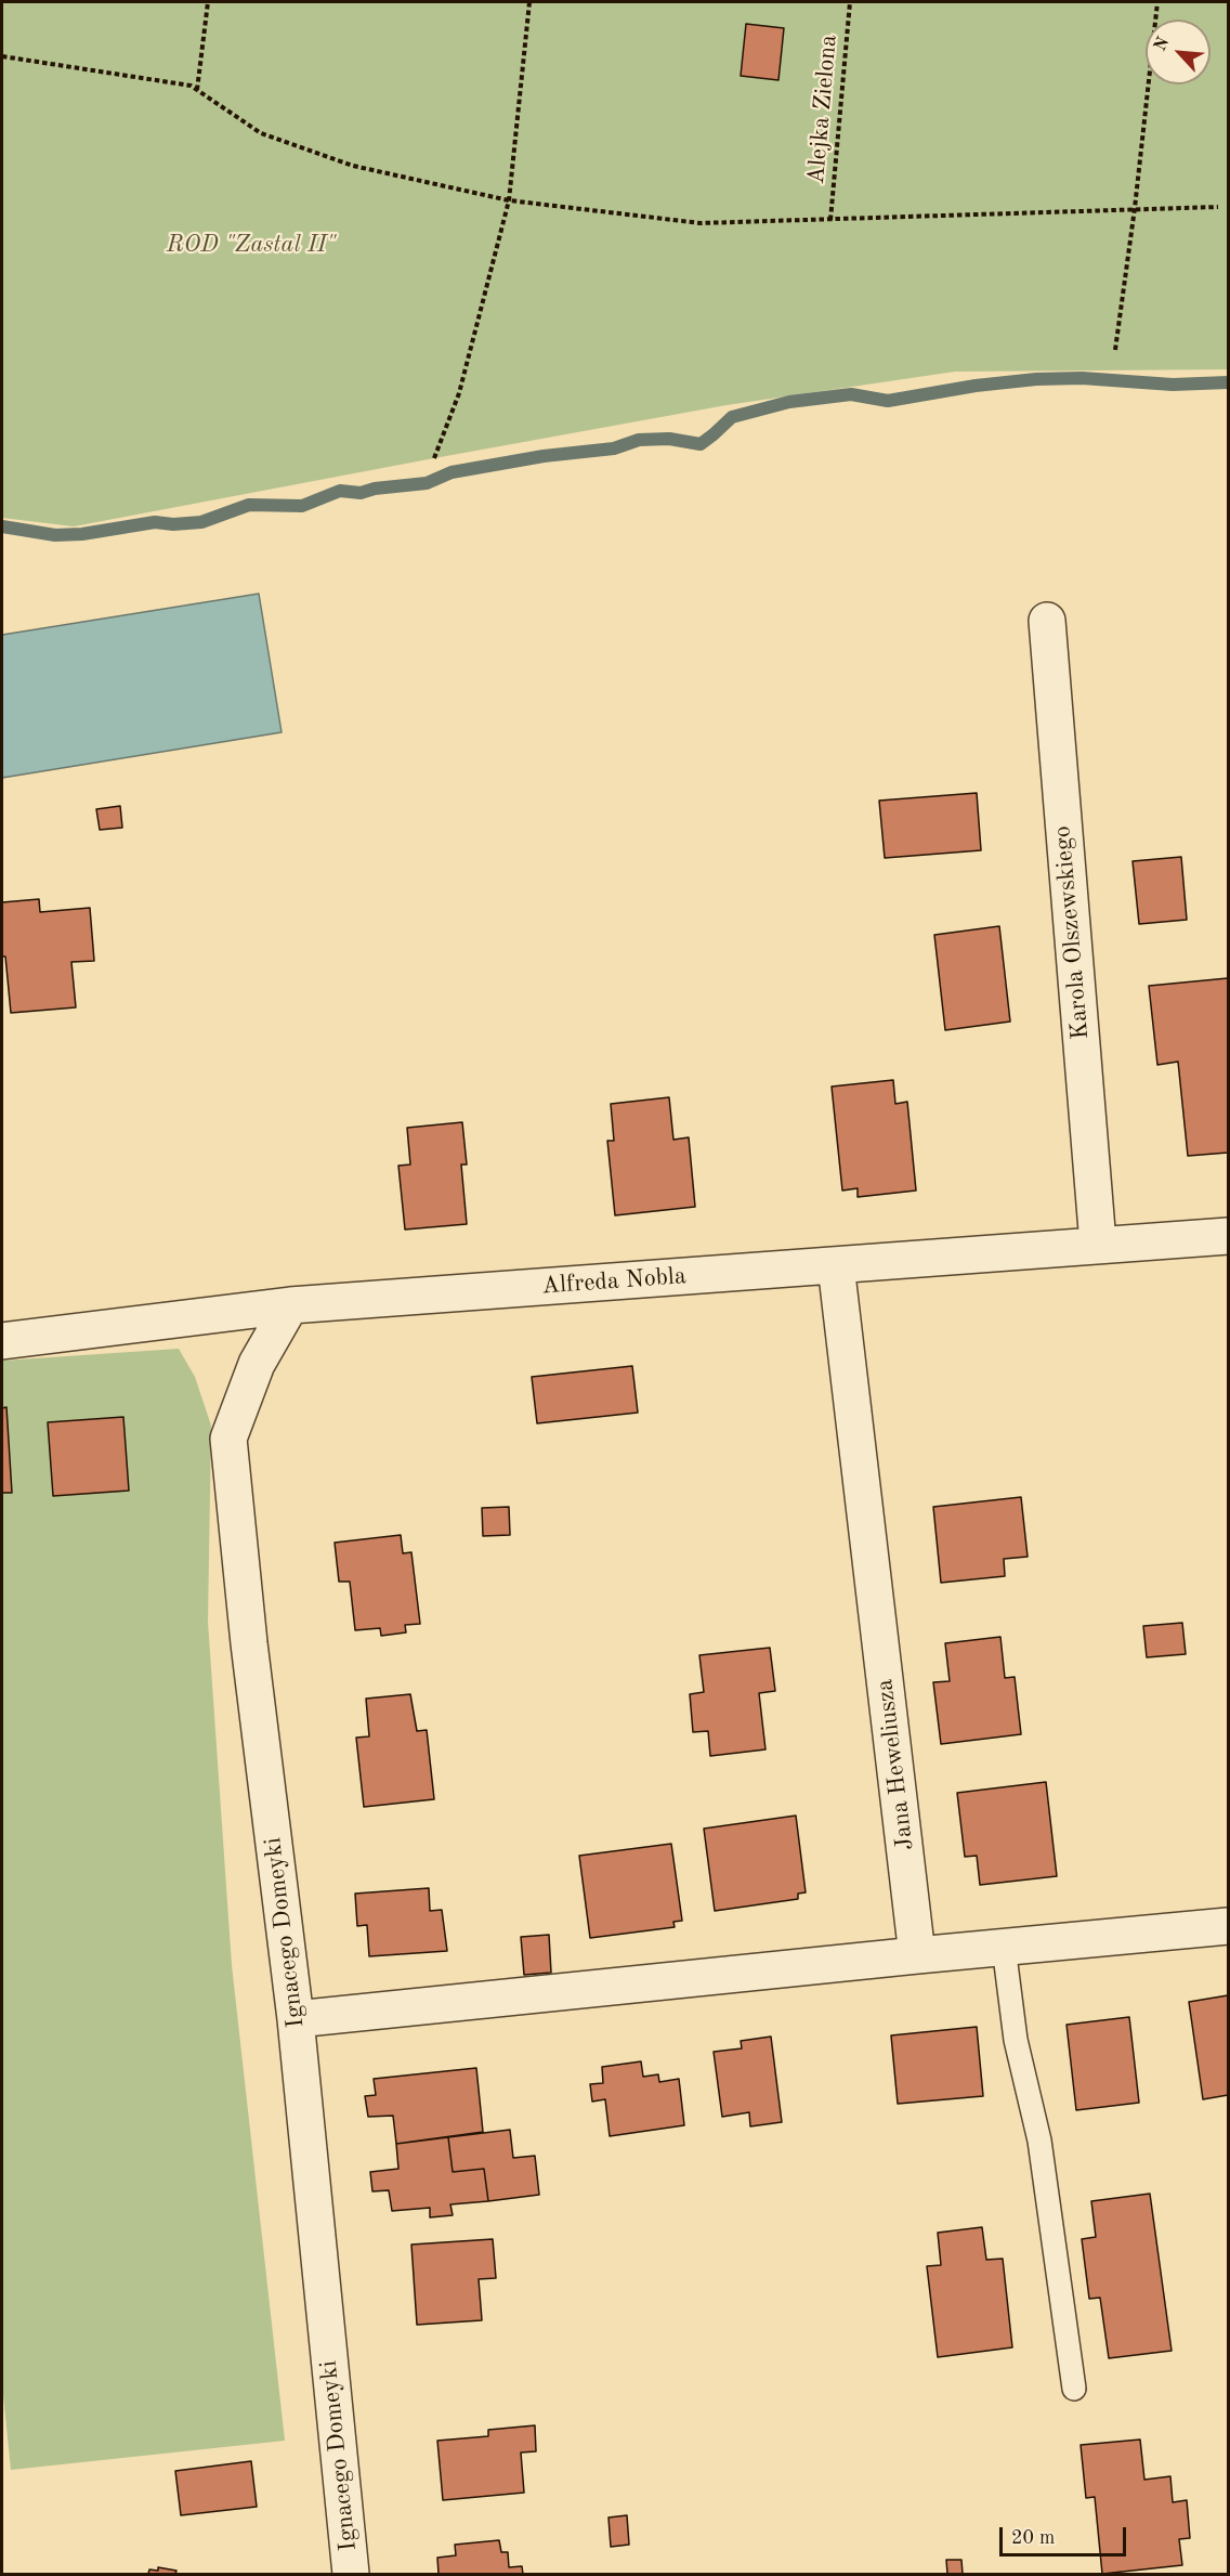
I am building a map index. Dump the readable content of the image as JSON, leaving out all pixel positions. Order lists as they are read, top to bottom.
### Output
{
  "streets": {
    "street": [
      "Karola Olszewskiego",
      "Alfreda Nobla",
      "Jana Heweliusza",
      "Ignacego Domeyki"
    ],
    "path": ["Alejka Zielona"]
  },
  "crossings": [
    ["Karola Olszewskiego", "Alfreda Nobla"],
    ["Alfreda Nobla", "Jana Heweliusza"],
    ["Alfreda Nobla", "Ignacego Domeyki"]
  ],
  "parks": ["ROD \"Zastal II\""],
  "scale_bar": "20 m",
  "north": "top left"
}
